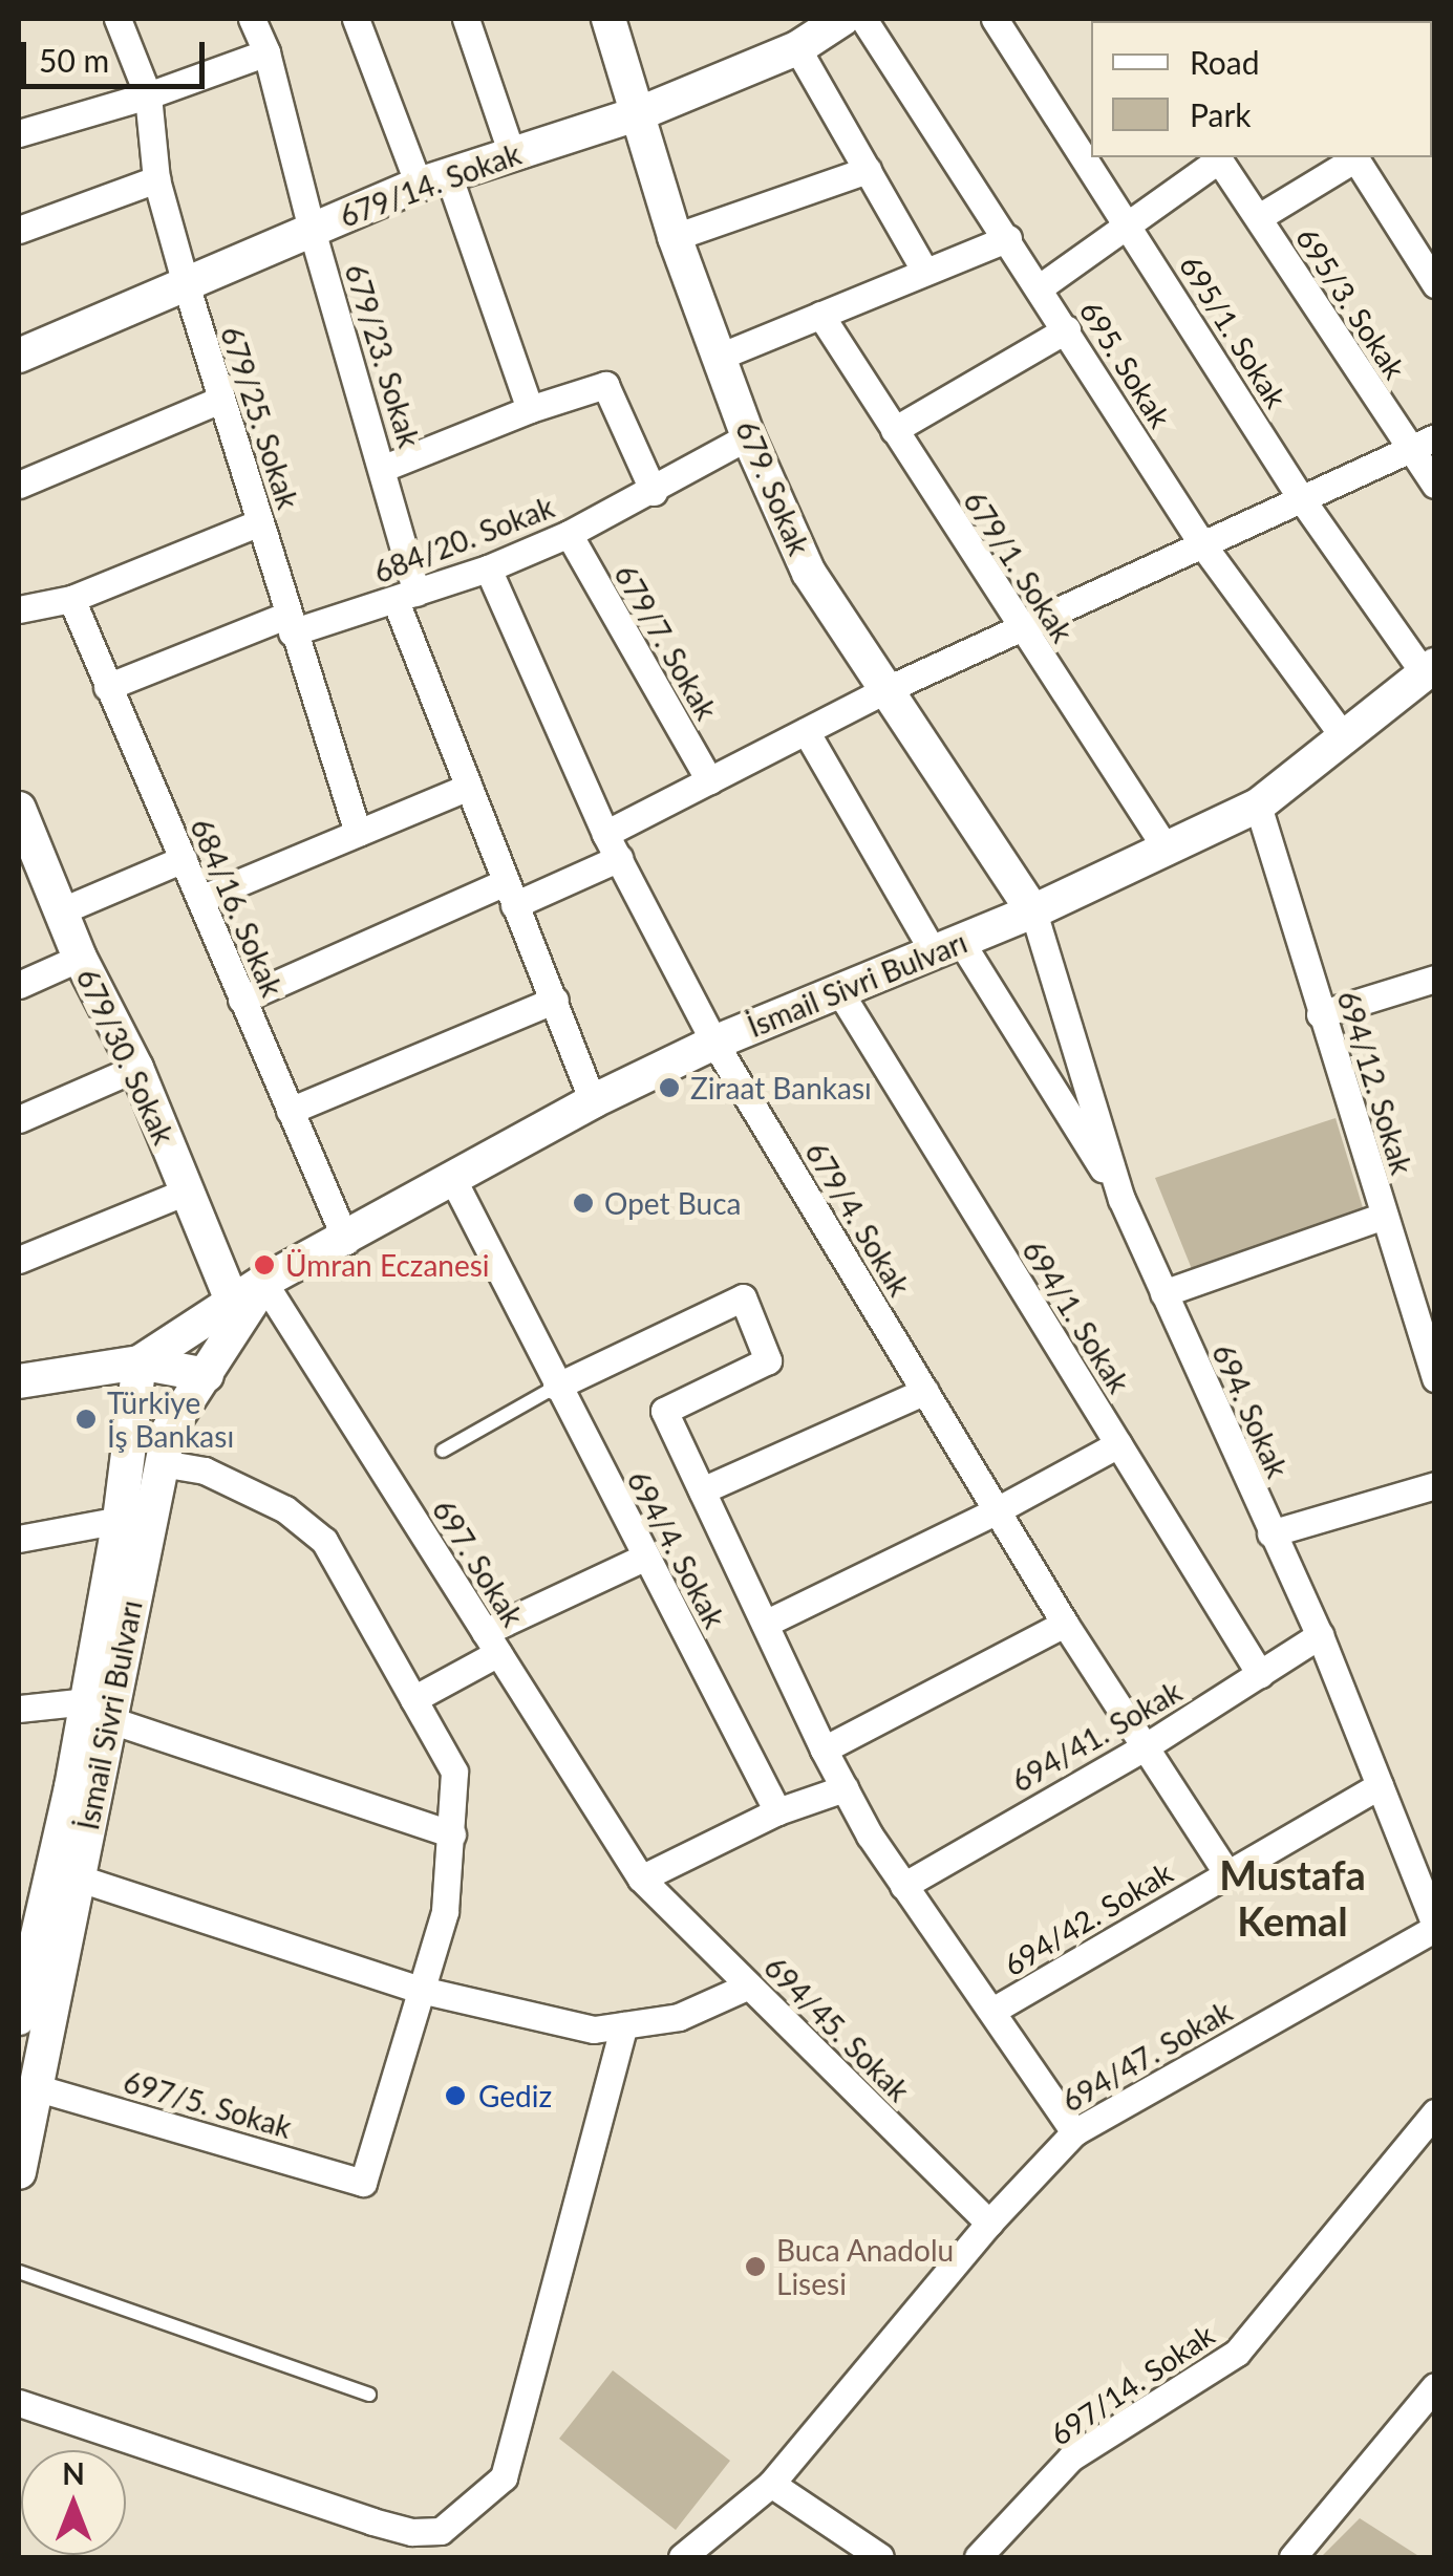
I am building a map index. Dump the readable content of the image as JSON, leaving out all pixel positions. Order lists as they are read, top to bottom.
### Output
{
  "streets": {
    "main road": [
      "679/14. Sokak",
      "679. Sokak",
      "İsmail Sivri Bulvarı",
      "679/30. Sokak"
    ],
    "street": [
      "695/3. Sokak",
      "695/1. Sokak",
      "679/23. Sokak",
      "695. Sokak",
      "679/25. Sokak",
      "684/20. Sokak",
      "679/1. Sokak",
      "679/7. Sokak",
      "684/16. Sokak",
      "694/12. Sokak",
      "679/4. Sokak",
      "694/1. Sokak",
      "694. Sokak",
      "694/4. Sokak",
      "697. Sokak",
      "694/41. Sokak",
      "694/42. Sokak",
      "694/45. Sokak",
      "694/47. Sokak",
      "697/5. Sokak",
      "697/14. Sokak"
    ]
  },
  "crossings": [
    ["679/14. Sokak", "679/23. Sokak"],
    ["679/14. Sokak", "679/25. Sokak"],
    ["679/14. Sokak", "679. Sokak"],
    ["695/1. Sokak", "İsmail Sivri Bulvarı"],
    ["679/23. Sokak", "684/20. Sokak"],
    ["679/23. Sokak", "İsmail Sivri Bulvarı"],
    ["695. Sokak", "İsmail Sivri Bulvarı"],
    ["679/25. Sokak", "684/20. Sokak"],
    ["679. Sokak", "684/20. Sokak"],
    ["679. Sokak", "İsmail Sivri Bulvarı"],
    ["679. Sokak", "694. Sokak"],
    ["684/20. Sokak", "679/7. Sokak"],
    ["684/20. Sokak", "684/16. Sokak"],
    ["684/20. Sokak", "679/4. Sokak"],
    ["679/1. Sokak", "İsmail Sivri Bulvarı"],
    ["684/16. Sokak", "İsmail Sivri Bulvarı"],
    ["İsmail Sivri Bulvarı", "679/30. Sokak"],
    ["İsmail Sivri Bulvarı", "694/12. Sokak"],
    ["İsmail Sivri Bulvarı", "679/4. Sokak"],
    ["İsmail Sivri Bulvarı", "694/1. Sokak"],
    ["İsmail Sivri Bulvarı", "694. Sokak"],
    ["İsmail Sivri Bulvarı", "694/4. Sokak"],
    ["İsmail Sivri Bulvarı", "697. Sokak"],
    ["İsmail Sivri Bulvarı", "697/5. Sokak"],
    ["679/4. Sokak", "694/41. Sokak"],
    ["679/4. Sokak", "694/42. Sokak"],
    ["694/1. Sokak", "694/41. Sokak"],
    ["694. Sokak", "694/41. Sokak"],
    ["694. Sokak", "694/42. Sokak"],
    ["694. Sokak", "694/47. Sokak"],
    ["697. Sokak", "694/45. Sokak"],
    ["694/45. Sokak", "694/47. Sokak"]
  ],
  "districts": ["Mustafa Kemal"],
  "places": [
    "Ziraat Bankası",
    "Opet Buca",
    "Ümran Eczanesi",
    "Türkiye İş Bankası",
    "Gediz",
    "Buca Anadolu Lisesi"
  ],
  "legend": ["Road", "Park"],
  "scale_bar": "50 m",
  "north": "top"
}
